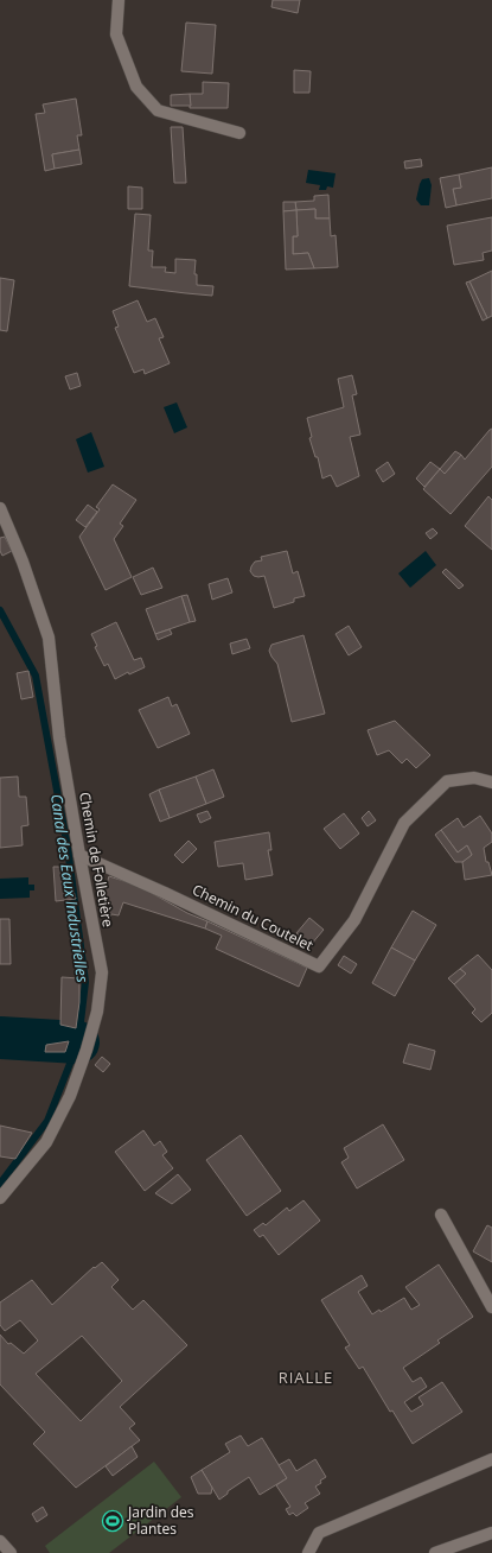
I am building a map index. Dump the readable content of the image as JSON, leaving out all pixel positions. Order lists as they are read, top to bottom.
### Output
{
  "streets": {
    "street": ["Chemin de Folletière", "Chemin du Coutelet"]
  },
  "crossings": [
    ["Chemin de Folletière", "Chemin du Coutelet"]
  ],
  "districts": ["RIALLE"],
  "water": ["Canal des Eaux Industrielles"],
  "places": {
    "sports": ["Jardin des Plantes"]
  }
}
